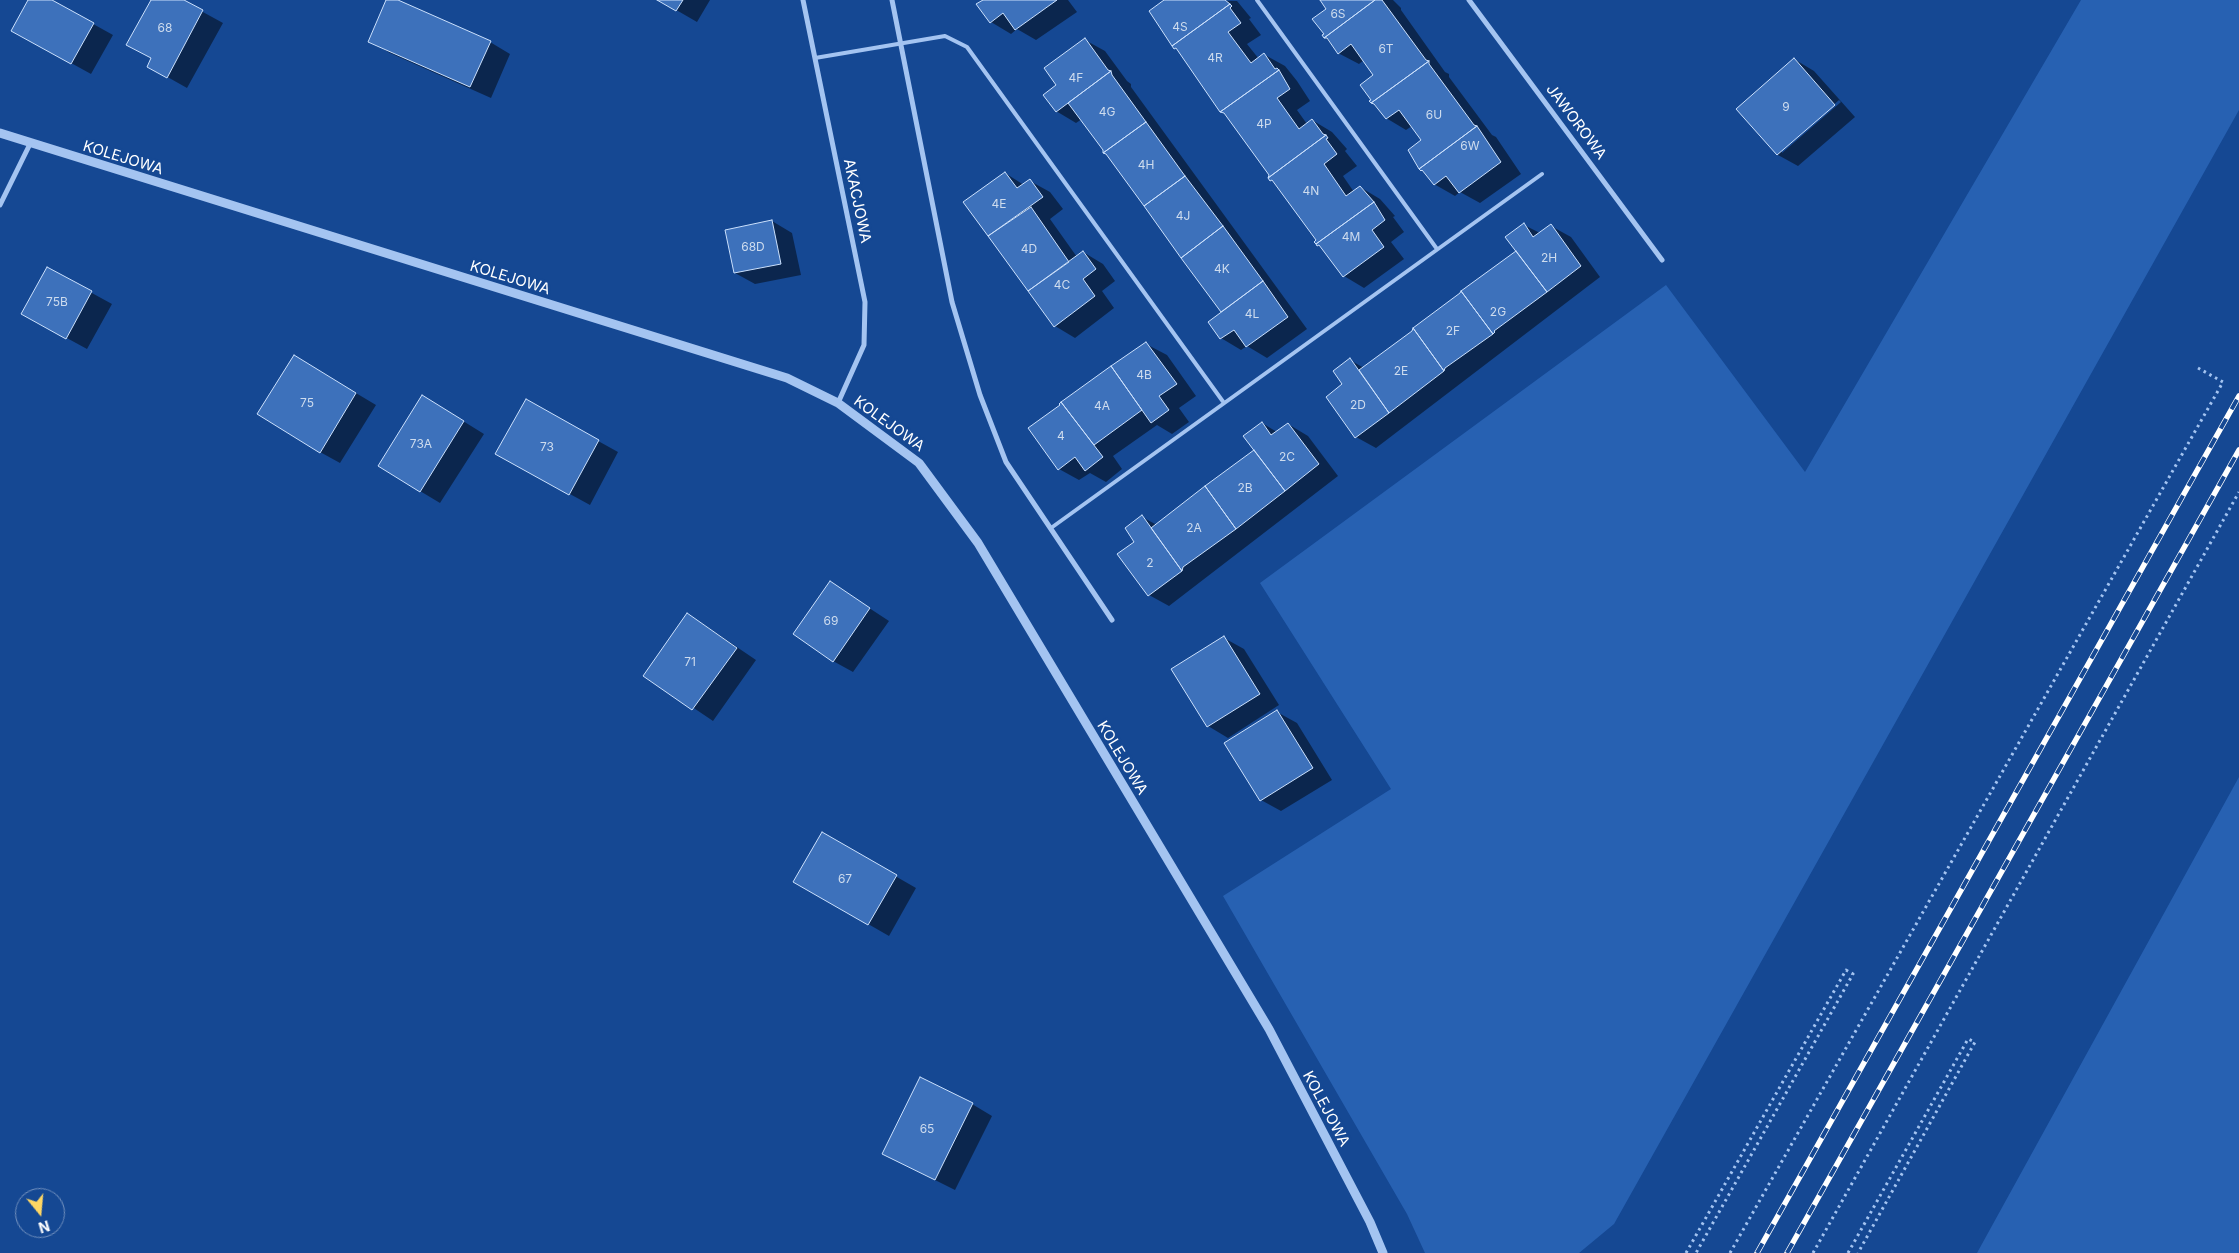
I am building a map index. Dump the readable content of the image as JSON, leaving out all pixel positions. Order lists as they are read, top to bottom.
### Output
{
  "streets": {
    "street": ["JAWOROWA", "KOLEJOWA", "AKACJOWA"]
  },
  "crossings": [
    ["KOLEJOWA", "AKACJOWA"]
  ],
  "house_numbers": [
    "6S",
    "4S",
    "68",
    "6T",
    "4R",
    "4F",
    "9",
    "4G",
    "6U",
    "4P",
    "6W",
    "4H",
    "4N",
    "4E",
    "4J",
    "4M",
    "68D",
    "4D",
    "2H",
    "4K",
    "4C",
    "75B",
    "2G",
    "4L",
    "2F",
    "2E",
    "4B",
    "75",
    "2D",
    "4A",
    "4",
    "73A",
    "73",
    "2C",
    "2B",
    "2A",
    "2",
    "69",
    "71",
    "67",
    "65"
  ],
  "north": "bottom"
}
